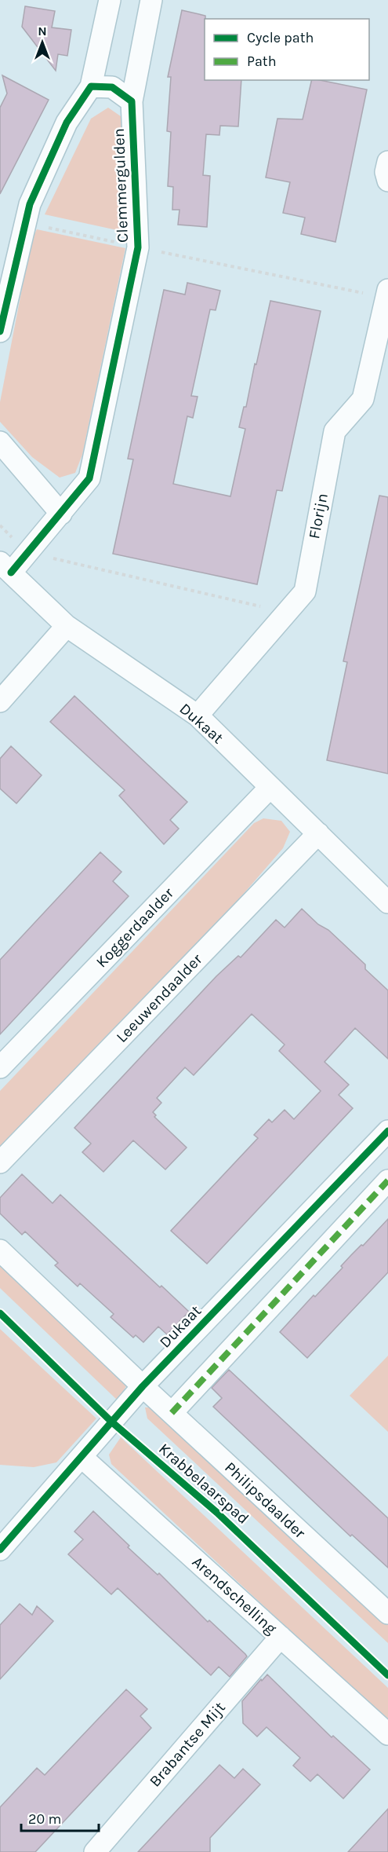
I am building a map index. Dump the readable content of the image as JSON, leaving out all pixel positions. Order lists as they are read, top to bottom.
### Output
{
  "streets": {
    "street": [
      "Clemmergulden",
      "Florijn",
      "Dukaat",
      "Koggerdaalder",
      "Leeuwendaalder",
      "Philipsdaalder",
      "Arendschelling",
      "Brabantse Mijt"
    ],
    "cycle path": ["Krabbelaarspad"]
  },
  "crossings": [
    ["Clemmergulden", "Dukaat"],
    ["Florijn", "Dukaat"],
    ["Dukaat", "Koggerdaalder"],
    ["Dukaat", "Leeuwendaalder"],
    ["Dukaat", "Philipsdaalder"],
    ["Dukaat", "Arendschelling"],
    ["Arendschelling", "Brabantse Mijt"]
  ],
  "legend": ["Cycle path", "Path"],
  "scale_bar": "20 m",
  "north": "top"
}
